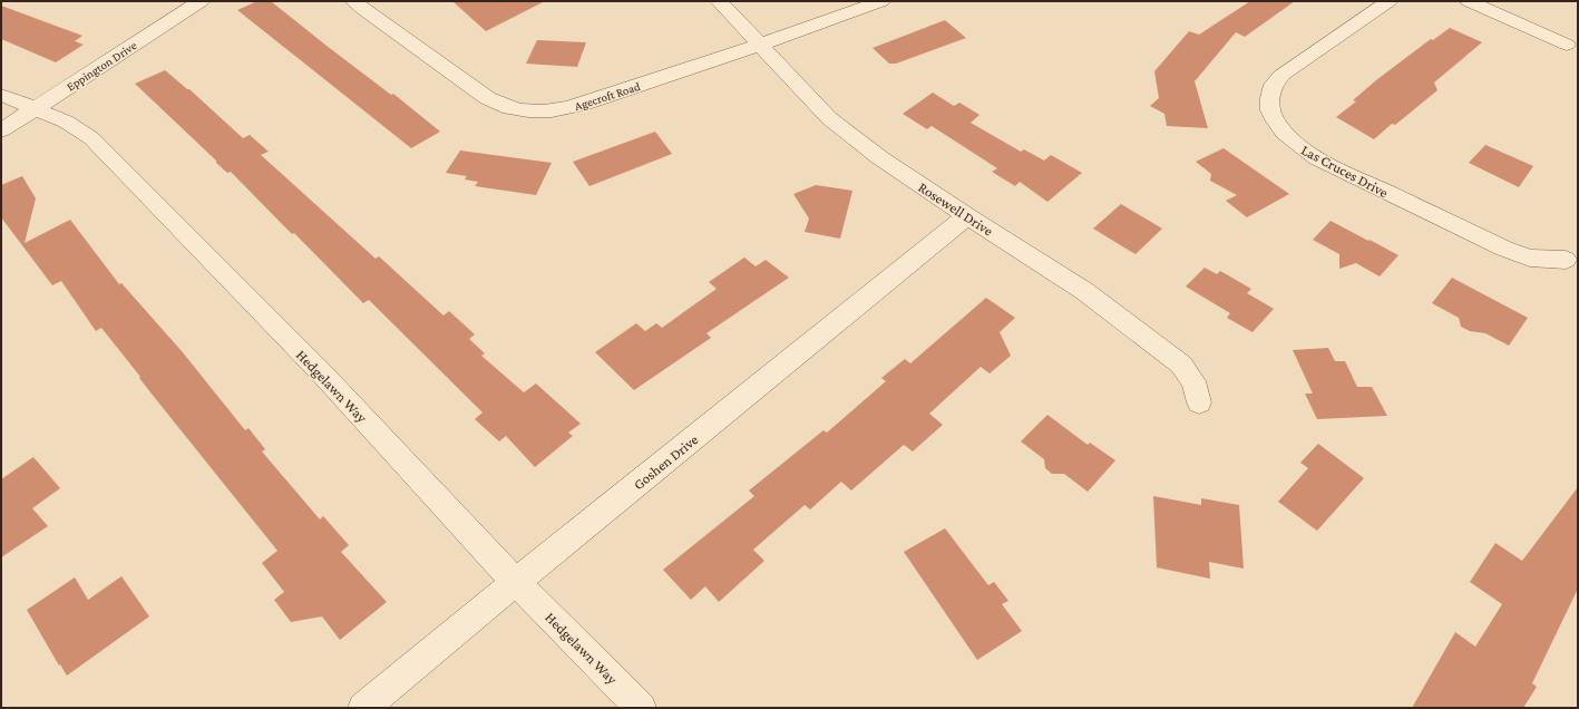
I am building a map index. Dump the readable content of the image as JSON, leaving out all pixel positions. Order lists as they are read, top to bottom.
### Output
{
  "streets": {
    "street": [
      "Eppington Drive",
      "Agecroft Road",
      "Las Cruces Drive",
      "Rosewell Drive",
      "Hedgelawn Way",
      "Goshen Drive"
    ]
  },
  "crossings": [
    ["Eppington Drive", "Hedgelawn Way"],
    ["Agecroft Road", "Rosewell Drive"],
    ["Rosewell Drive", "Goshen Drive"],
    ["Hedgelawn Way", "Goshen Drive"]
  ]
}
